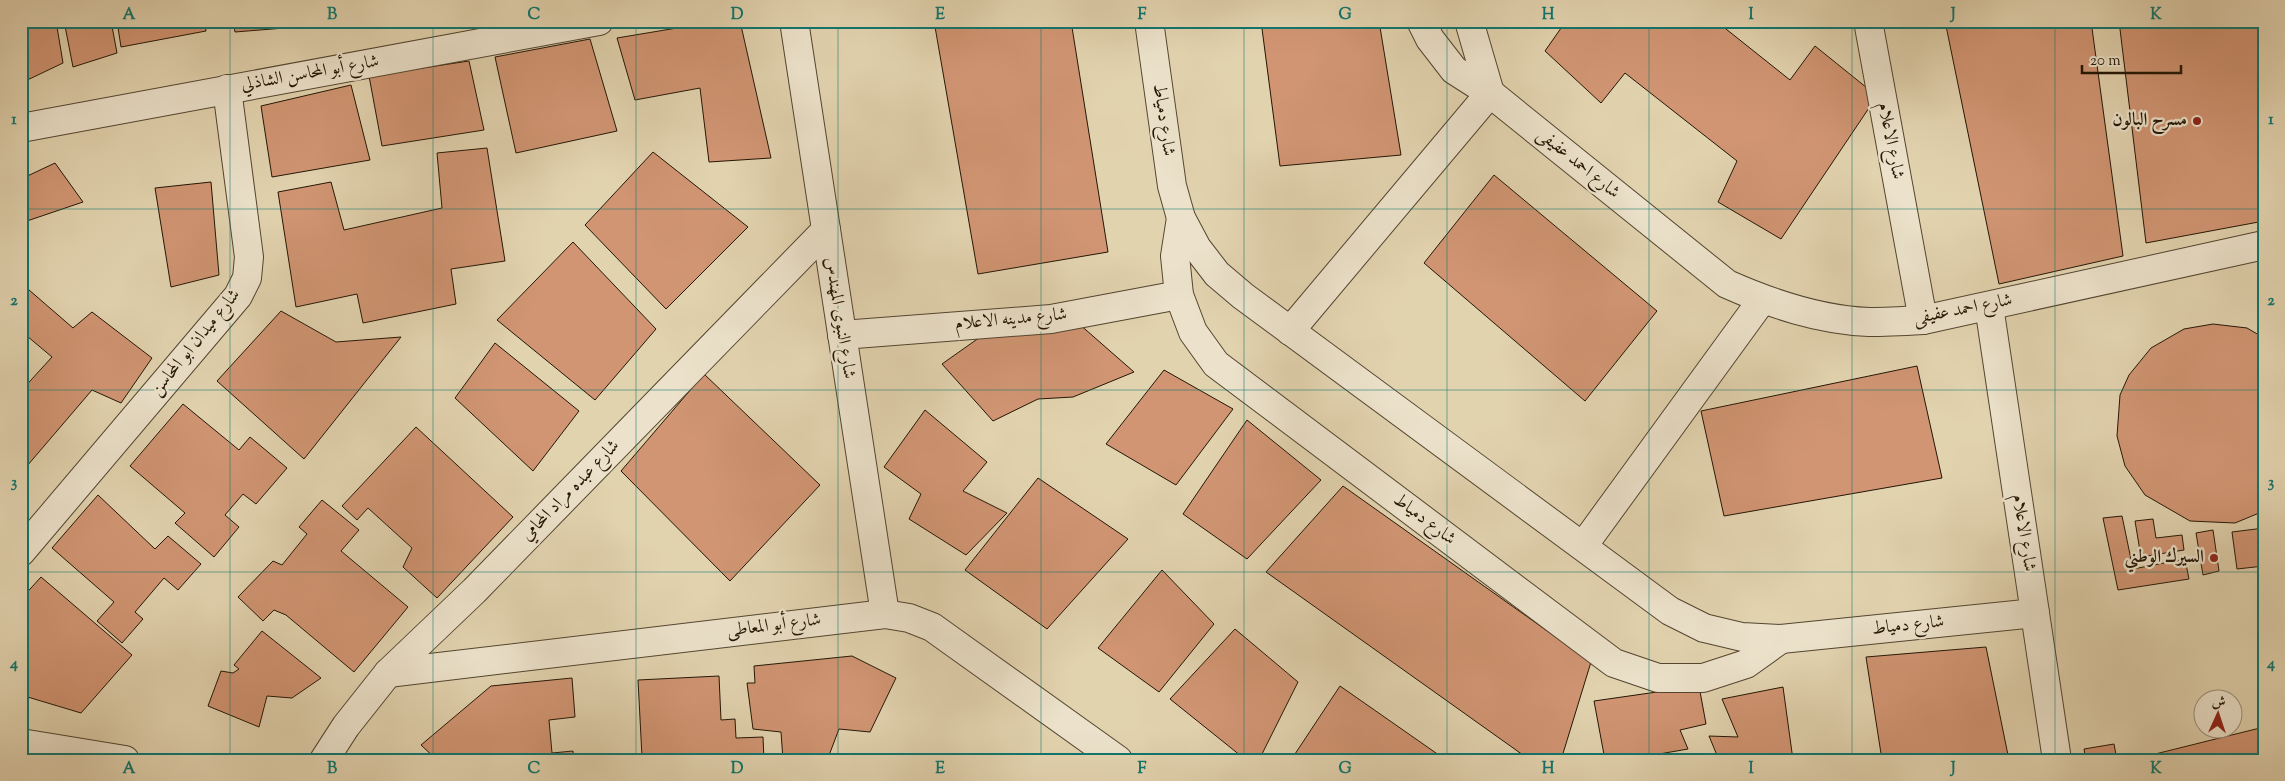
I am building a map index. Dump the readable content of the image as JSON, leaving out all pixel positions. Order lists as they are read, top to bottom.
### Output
{
  "streets": {
    "street": [
      "شارع أبو المحاسن الشاذلي",
      "شارع دمياط",
      "شارع الاعلام",
      "شارع احمد عفيفى",
      "شارع النبوى المهندس",
      "شارع مدينه الاعلام",
      "شارع ميدان ابو المحاسن",
      "شارع عبده مراد المحامي",
      "شارع أبو المعاطى"
    ]
  },
  "crossings": [
    ["شارع أبو المحاسن الشاذلي", "شارع ميدان ابو المحاسن"],
    ["شارع دمياط", "شارع الاعلام"],
    ["شارع دمياط", "شارع مدينه الاعلام"],
    ["شارع الاعلام", "شارع احمد عفيفى"],
    ["شارع النبوى المهندس", "شارع مدينه الاعلام"],
    ["شارع النبوى المهندس", "شارع عبده مراد المحامي"],
    ["شارع النبوى المهندس", "شارع أبو المعاطى"],
    ["شارع عبده مراد المحامي", "شارع أبو المعاطى"]
  ],
  "places": ["مسرح البالون", "السيرك الوطني"],
  "scale_bar": "20 m",
  "north": "top",
  "grid": {
    "columns": [
      "A",
      "B",
      "C",
      "D",
      "E",
      "F",
      "G",
      "H",
      "I",
      "J",
      "K"
    ],
    "rows": [
      "1",
      "2",
      "3",
      "4"
    ]
  }
}
